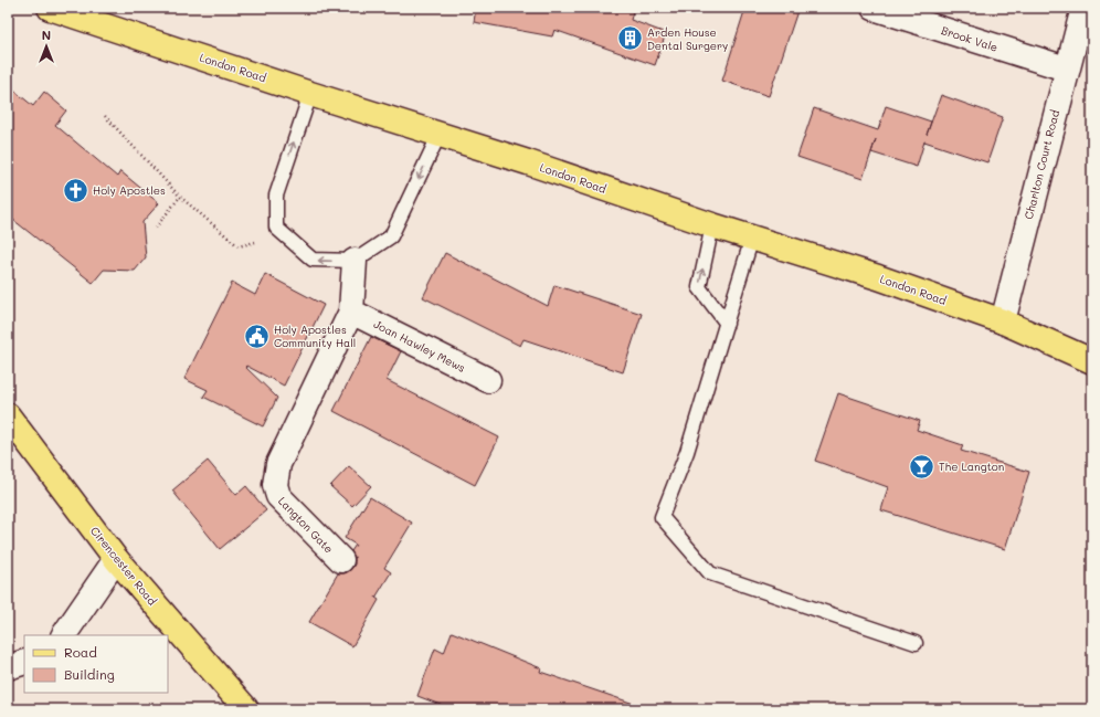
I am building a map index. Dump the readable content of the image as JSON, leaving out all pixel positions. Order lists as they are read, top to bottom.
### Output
{
  "streets": {
    "main road": ["London Road", "Cirencester Road"],
    "street": [
      "Brook Vale",
      "Charlton Court Road",
      "Joan Hawley Mews",
      "Langton Gate"
    ]
  },
  "crossings": [
    ["Brook Vale", "Charlton Court Road"],
    ["London Road", "Charlton Court Road"],
    ["Joan Hawley Mews", "Langton Gate"]
  ],
  "places": {
    "building": ["Arden House Dental Surgery"],
    "church": ["Holy Apostles"],
    "public building": ["Holy Apostles Community Hall"],
    "bar": ["The Langton"]
  },
  "legend": ["Road", "Building"],
  "north": "top"
}
